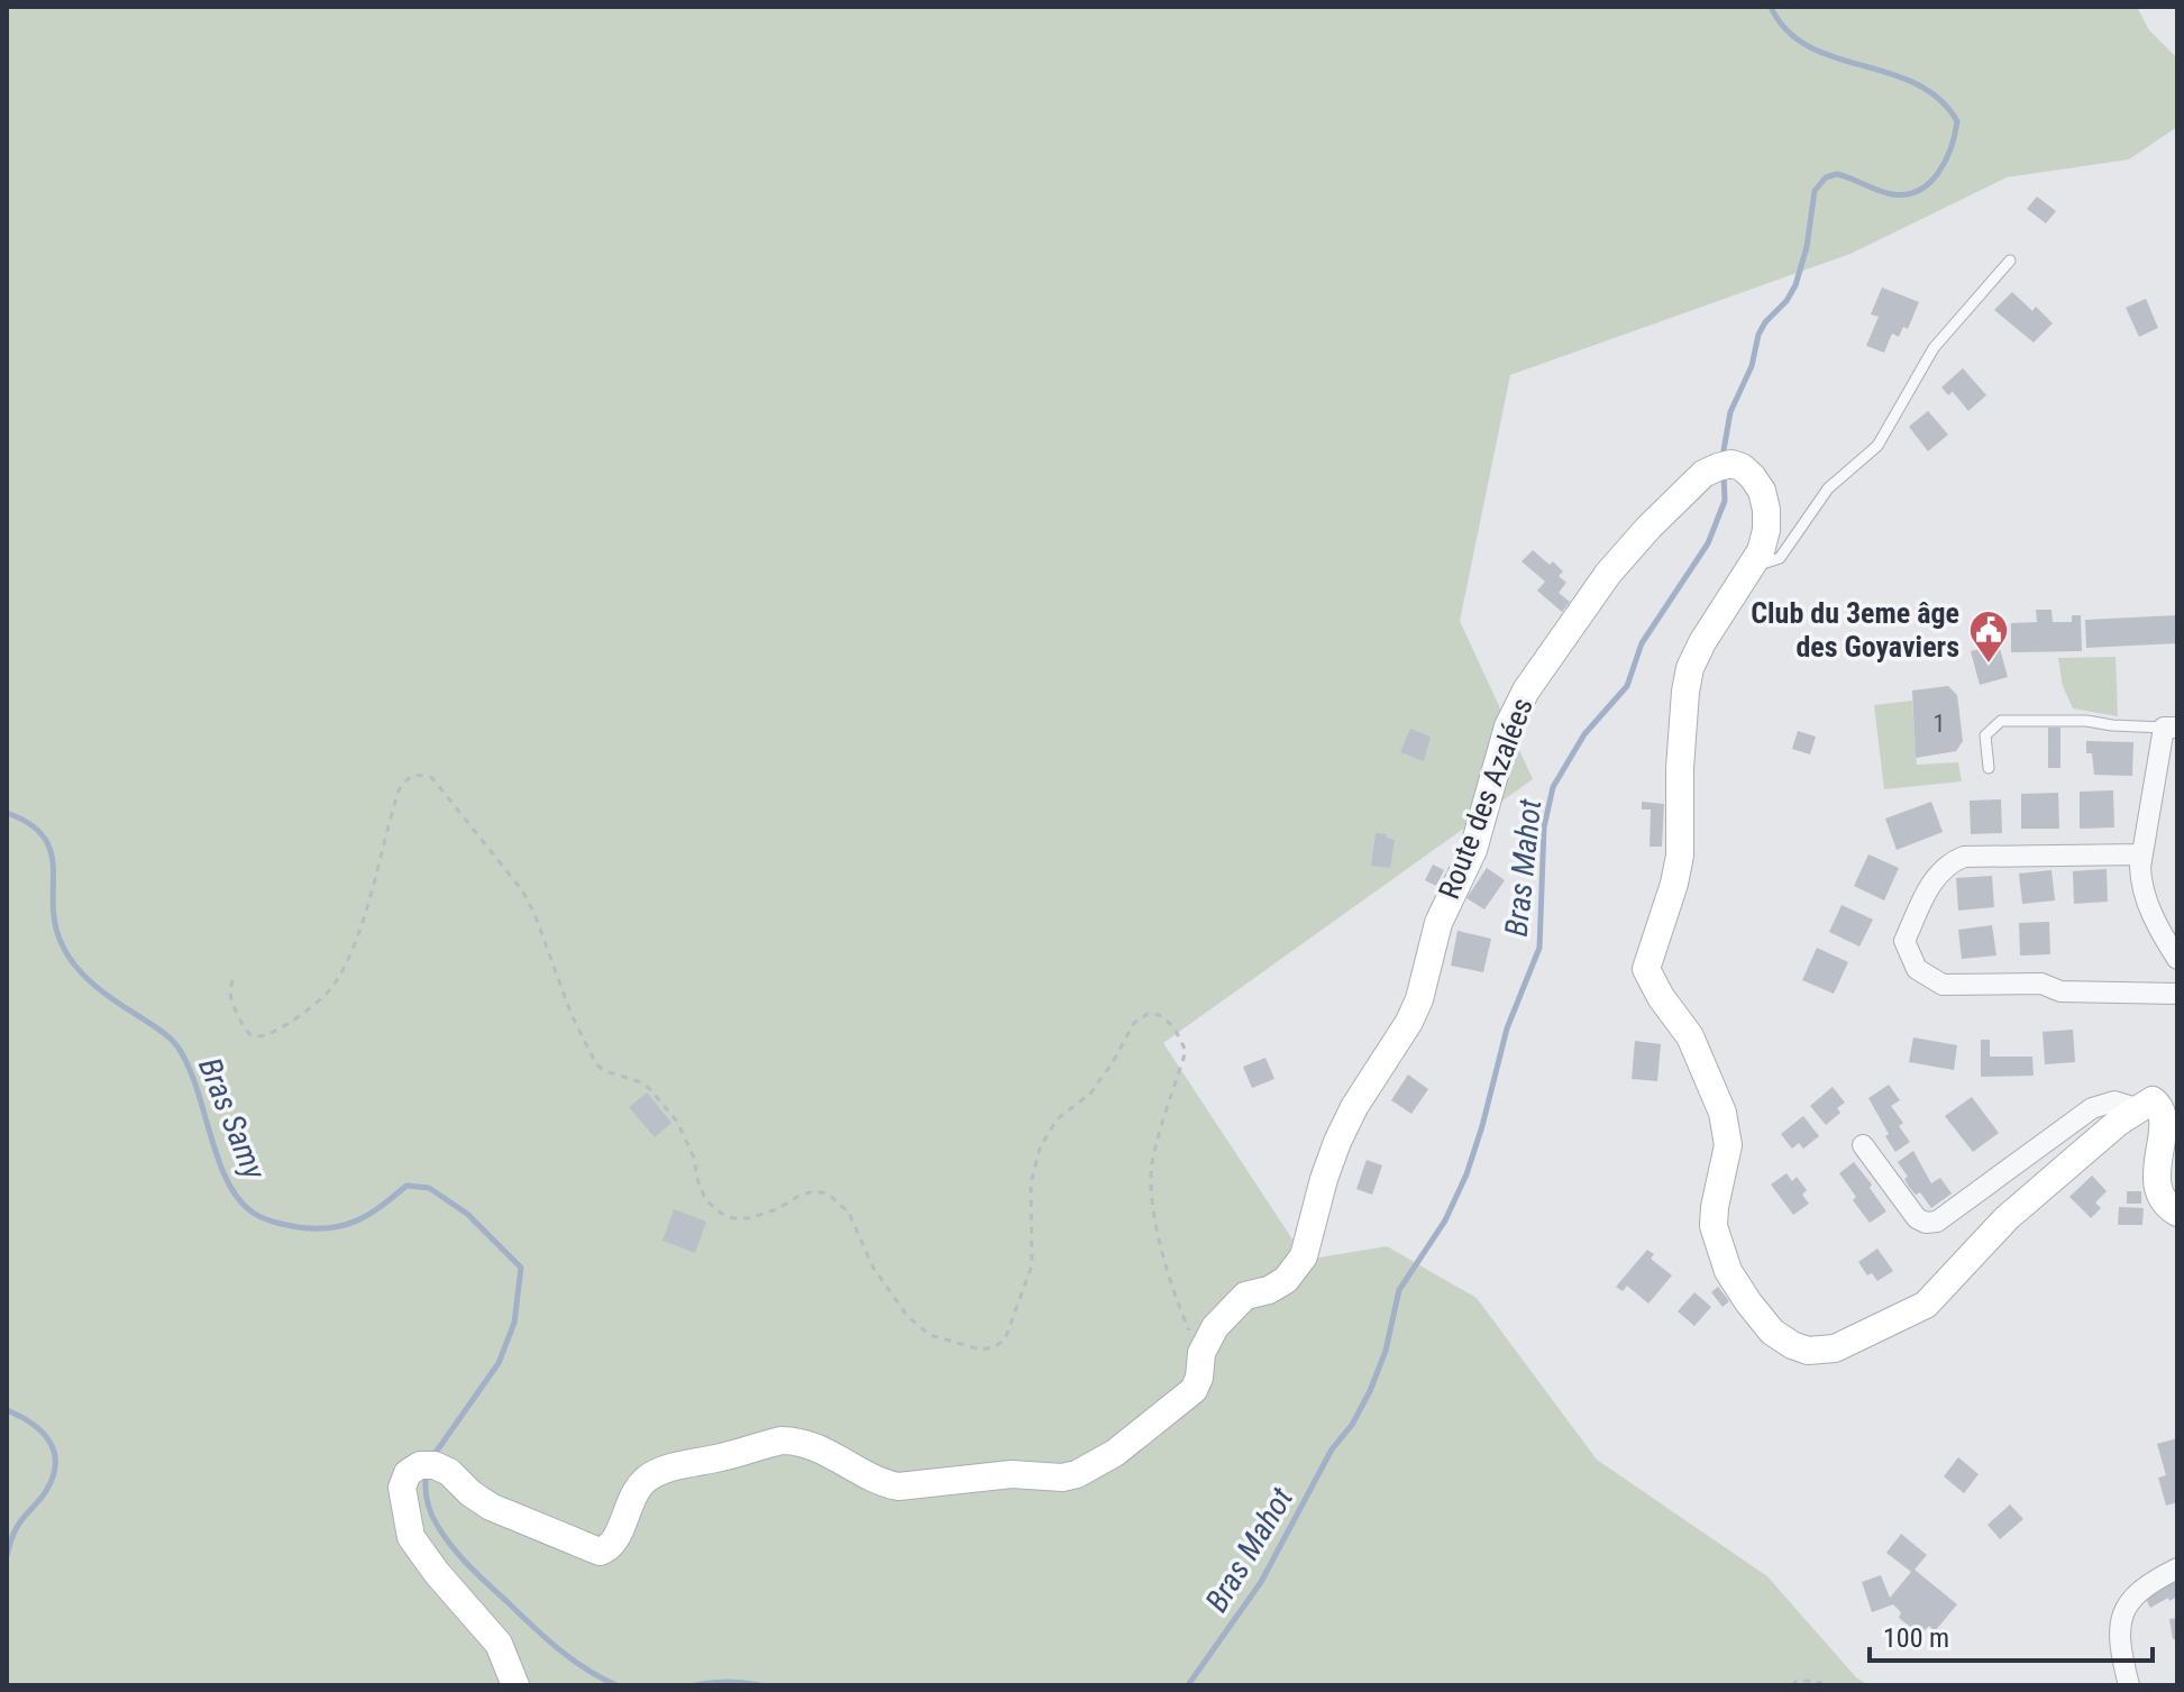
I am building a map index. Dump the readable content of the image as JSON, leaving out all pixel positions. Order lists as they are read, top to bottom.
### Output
{
  "streets": {
    "main road": ["Route des Azalées"]
  },
  "water": ["Bras Mahot", "Bras Samy"],
  "places": {
    "public building": ["Club du 3eme âge des Goyaviers"]
  },
  "house_numbers": ["1"],
  "scale_bar": "100 m"
}
